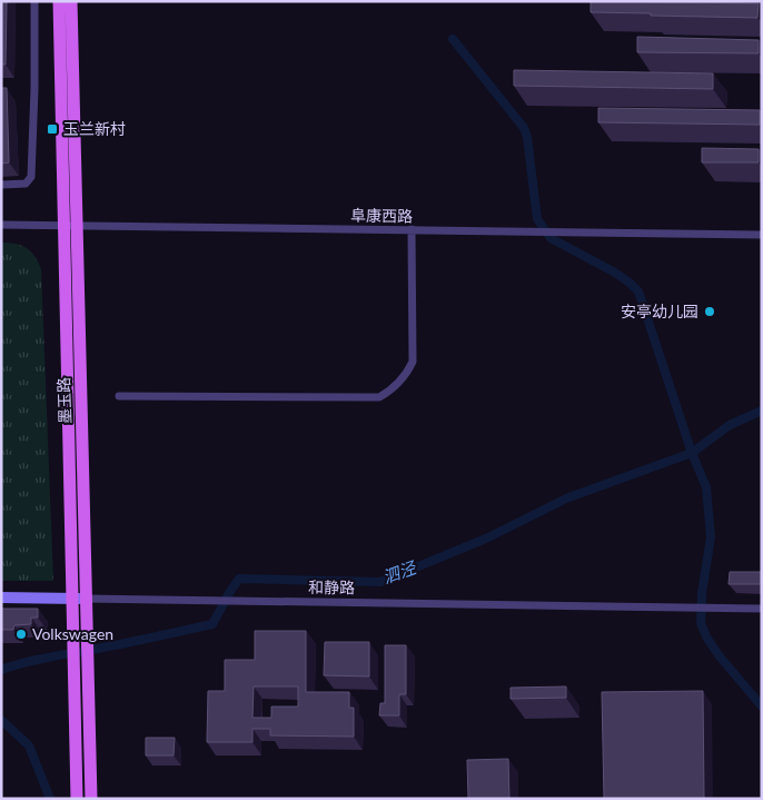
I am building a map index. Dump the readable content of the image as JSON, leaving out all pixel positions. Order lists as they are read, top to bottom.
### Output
{
  "streets": {
    "main road": ["墨玉路"],
    "street": ["阜康西路", "和静路"]
  },
  "crossings": [
    ["阜康西路", "墨玉路"],
    ["墨玉路", "和静路"]
  ],
  "water": ["泗泾"],
  "places": {
    "transit": ["玉兰新村"],
    "other": ["安亭幼儿园", "Volkswagen"]
  }
}
